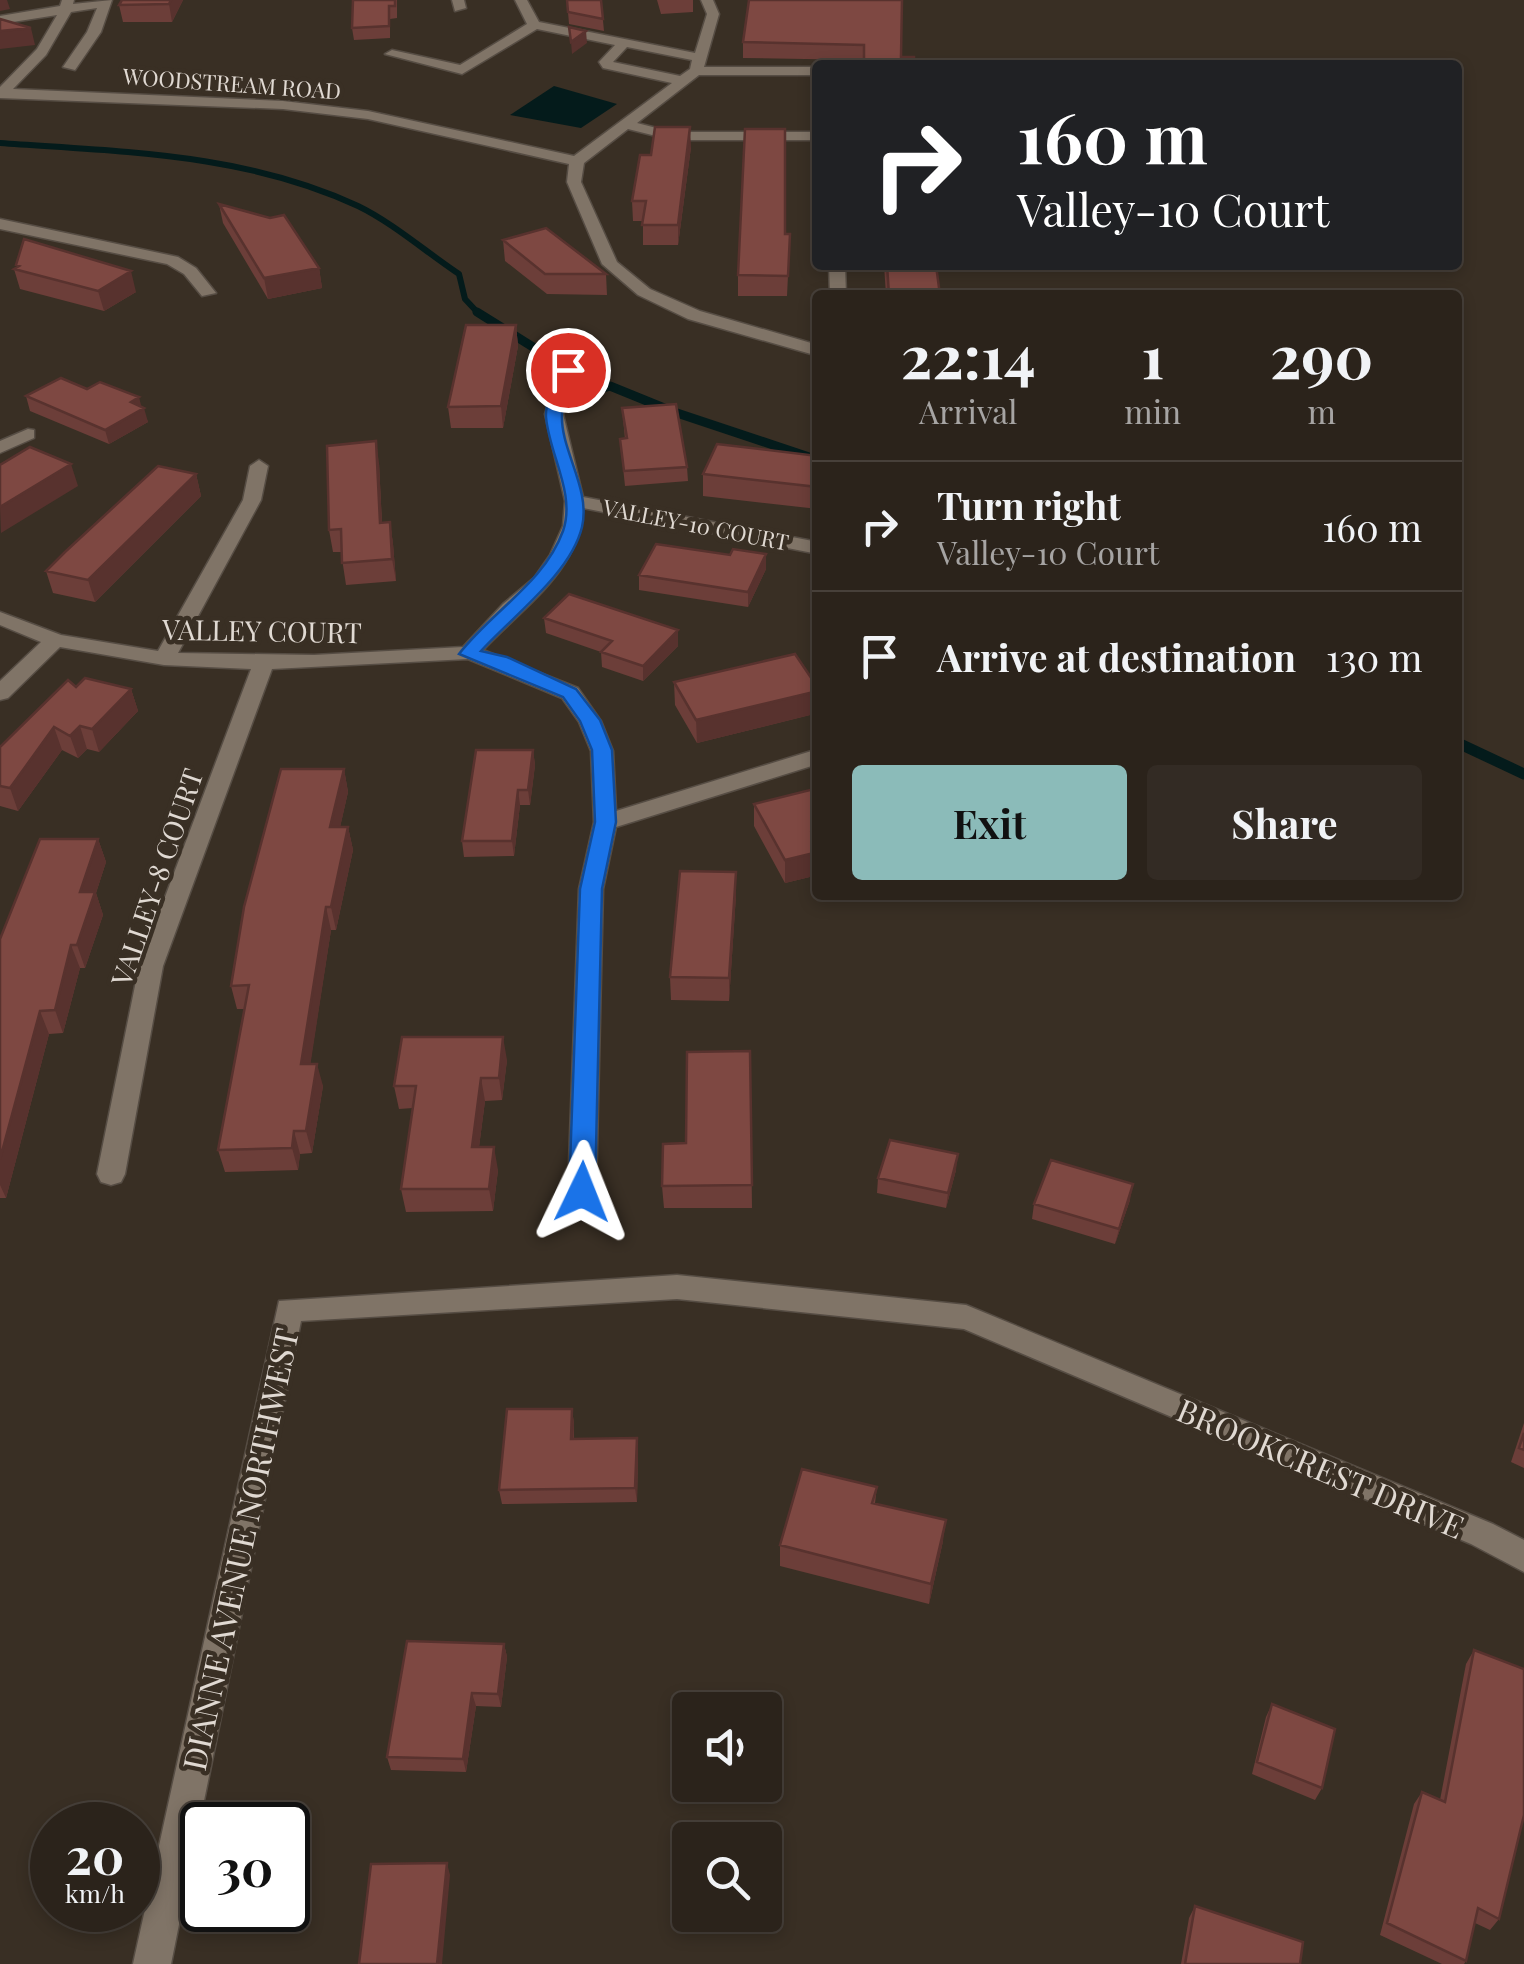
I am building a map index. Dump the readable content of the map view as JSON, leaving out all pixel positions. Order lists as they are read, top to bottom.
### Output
{
  "streets": {
    "street": [
      "WOODSTREAM ROAD",
      "VALLEY-10 COURT",
      "VALLEY COURT",
      "VALLEY-8 COURT",
      "BROOKCREST DRIVE",
      "DIANNE AVENUE NORTHWEST"
    ]
  },
  "crossings": [
    ["VALLEY-10 COURT", "VALLEY COURT"],
    ["VALLEY COURT", "VALLEY-8 COURT"],
    ["BROOKCREST DRIVE", "DIANNE AVENUE NORTHWEST"]
  ],
  "page": {
    "turn": ["160 m", "Valley-10 Court"],
    "eta": [
      "22:14",
      "Arrival",
      "1",
      "min",
      "290",
      "m"
    ],
    "list": [
      {
        "name": "Turn right",
        "note": "Valley-10 Court",
        "value": "160 m"
      },
      {
        "name": "Arrive at destination",
        "value": "130 m"
      }
    ],
    "buttons": ["Exit", "Share"],
    "speed": "20 km/h",
    "limit": "30"
  }
}
